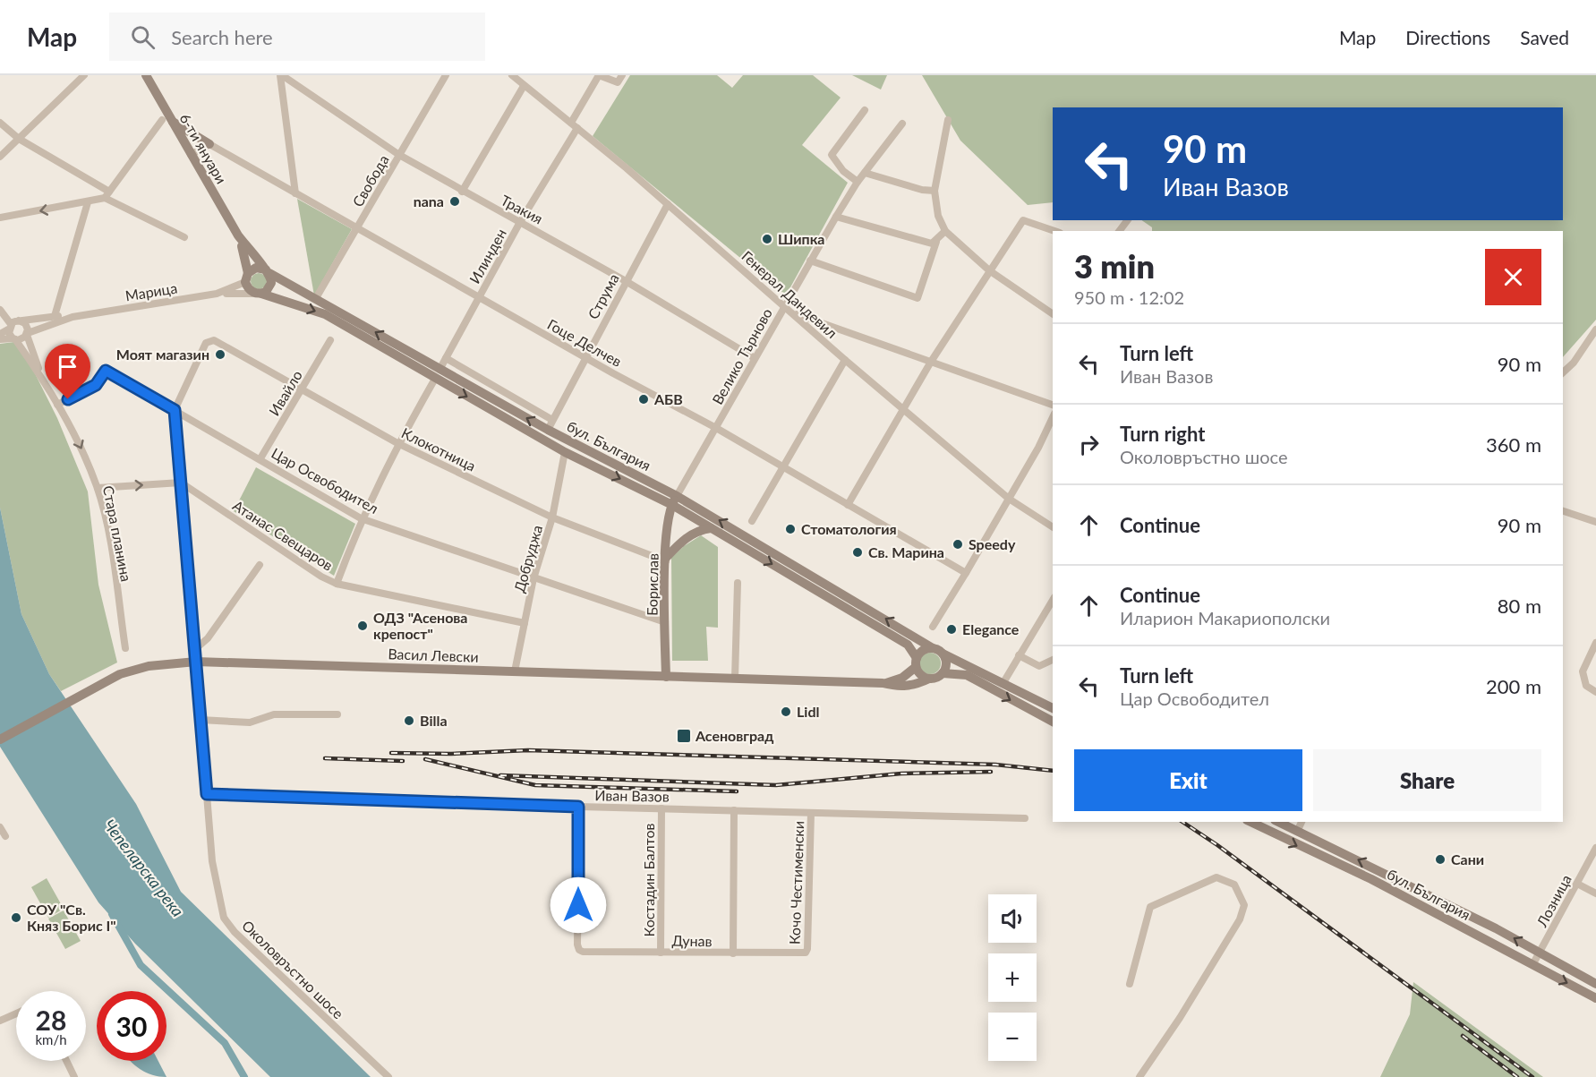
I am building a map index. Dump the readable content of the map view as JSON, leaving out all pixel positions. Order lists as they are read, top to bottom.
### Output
{
  "streets": {
    "main road": [
      "6-ти януари",
      "бул. България",
      "Борислав",
      "Васил Левски"
    ],
    "street": [
      "Свобода",
      "Тракия",
      "Илинден",
      "Марица",
      "Генерал Дандевил",
      "Струма",
      "Гоце Делчев",
      "Велико Търново",
      "Ивайло",
      "Клокотница",
      "Цар Освободител",
      "Стара планина",
      "Атанас Свещаров",
      "Добруджа",
      "Иван Вазов",
      "Костадин Балтов",
      "Кочо Честименски",
      "Лозница",
      "Дунав",
      "Околовръстно шосе"
    ]
  },
  "crossings": [
    ["Свобода", "Тракия"],
    ["Свобода", "Гоце Делчев"],
    ["Свобода", "бул. България"],
    ["Тракия", "Илинден"],
    ["Тракия", "Струма"],
    ["Тракия", "Велико Търново"],
    ["Илинден", "Генерал Дандевил"],
    ["Илинден", "Гоце Делчев"],
    ["Илинден", "бул. България"],
    ["Илинден", "Клокотница"],
    ["Илинден", "Цар Освободител"],
    ["Илинден", "Атанас Свещаров"],
    ["Генерал Дандевил", "Струма"],
    ["Генерал Дандевил", "Велико Търново"],
    ["Струма", "Гоце Делчев"],
    ["Струма", "бул. България"],
    ["Гоце Делчев", "Велико Търново"],
    ["Велико Търново", "бул. България"],
    ["Велико Търново", "Борислав"],
    ["Ивайло", "Клокотница"],
    ["Ивайло", "Цар Освободител"],
    ["бул. България", "Добруджа"],
    ["бул. България", "Борислав"],
    ["бул. България", "Васил Левски"],
    ["бул. България", "Лозница"],
    ["Клокотница", "Цар Освободител"],
    ["Клокотница", "Добруджа"],
    ["Клокотница", "Борислав"],
    ["Клокотница", "Околовръстно шосе"],
    ["Цар Освободител", "Стара планина"],
    ["Цар Освободител", "Добруджа"],
    ["Цар Освободител", "Борислав"],
    ["Цар Освободител", "Околовръстно шосе"],
    ["Атанас Свещаров", "Добруджа"],
    ["Атанас Свещаров", "Околовръстно шосе"],
    ["Добруджа", "Васил Левски"],
    ["Борислав", "Васил Левски"],
    ["Васил Левски", "Околовръстно шосе"],
    ["Иван Вазов", "Костадин Балтов"],
    ["Иван Вазов", "Кочо Честименски"],
    ["Иван Вазов", "Дунав"],
    ["Иван Вазов", "Околовръстно шосе"],
    ["Костадин Балтов", "Дунав"],
    ["Кочо Честименски", "Дунав"]
  ],
  "water": ["Чепеларска река"],
  "places": {
    "other": [
      "nana",
      "Шипка",
      "Моят магазин",
      "АБВ",
      "Стоматология",
      "Speedy",
      "Св. Марина",
      "ОДЗ \"Асенова крепост\"",
      "Elegance",
      "Lidl",
      "Billa",
      "Сани",
      "СОУ \"Св. Княз Борис I\""
    ],
    "transit": ["Асеновград"]
  },
  "page": {
    "header": "Map",
    "search": "Search here",
    "nav": ["Map", "Directions", "Saved"],
    "turn": ["90 m", "Иван Вазов"],
    "heading": ["3 min", "950 m · 12:02"],
    "list": [
      {
        "name": "Turn left",
        "note": "Иван Вазов",
        "value": "90 m"
      },
      {
        "name": "Turn right",
        "note": "Околовръстно шосе",
        "value": "360 m"
      },
      {
        "name": "Continue",
        "value": "90 m"
      },
      {
        "name": "Continue",
        "note": "Иларион Макариополски",
        "value": "80 m"
      },
      {
        "name": "Turn left",
        "note": "Цар Освободител",
        "value": "200 m"
      }
    ],
    "buttons": ["Exit", "Share"],
    "map_buttons": ["+", "−"],
    "speed": "28 km/h",
    "limit": "30"
  }
}
